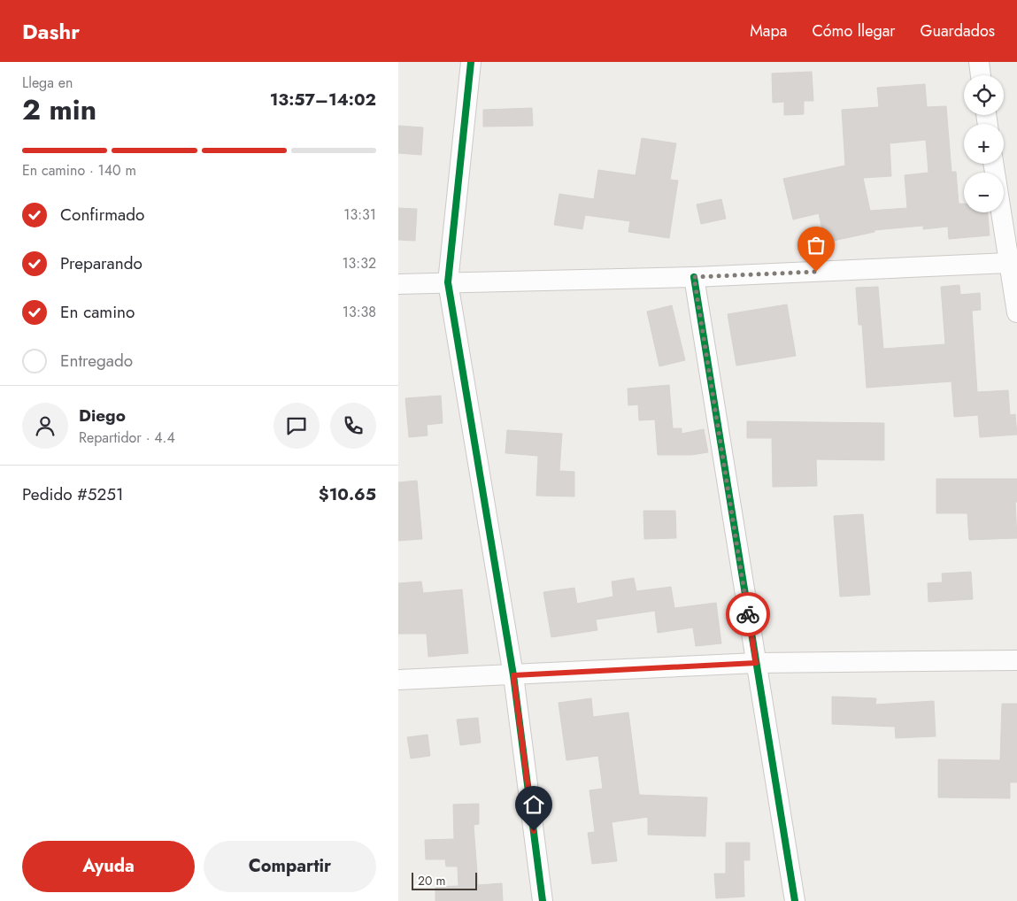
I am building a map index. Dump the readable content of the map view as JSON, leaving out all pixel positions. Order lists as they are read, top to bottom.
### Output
{
  "scale_bar": "20 m",
  "page": {
    "header": "Dashr",
    "nav": ["Mapa", "Cómo llegar", "Guardados"],
    "heading": ["2 min", "Llega en", "13:57–14:02"],
    "panel": [
      "Diego",
      "Repartidor · 4.4",
      "Pedido #5251",
      "$10.65"
    ],
    "map_buttons": ["+", "−"],
    "bar": "En camino · 140 m",
    "list": [
      ["Confirmado", "13:31"],
      ["Preparando", "13:32"],
      ["En camino", "13:38"],
      "Entregado"
    ],
    "buttons": ["Ayuda", "Compartir"],
    "scale": "20 m"
  }
}
